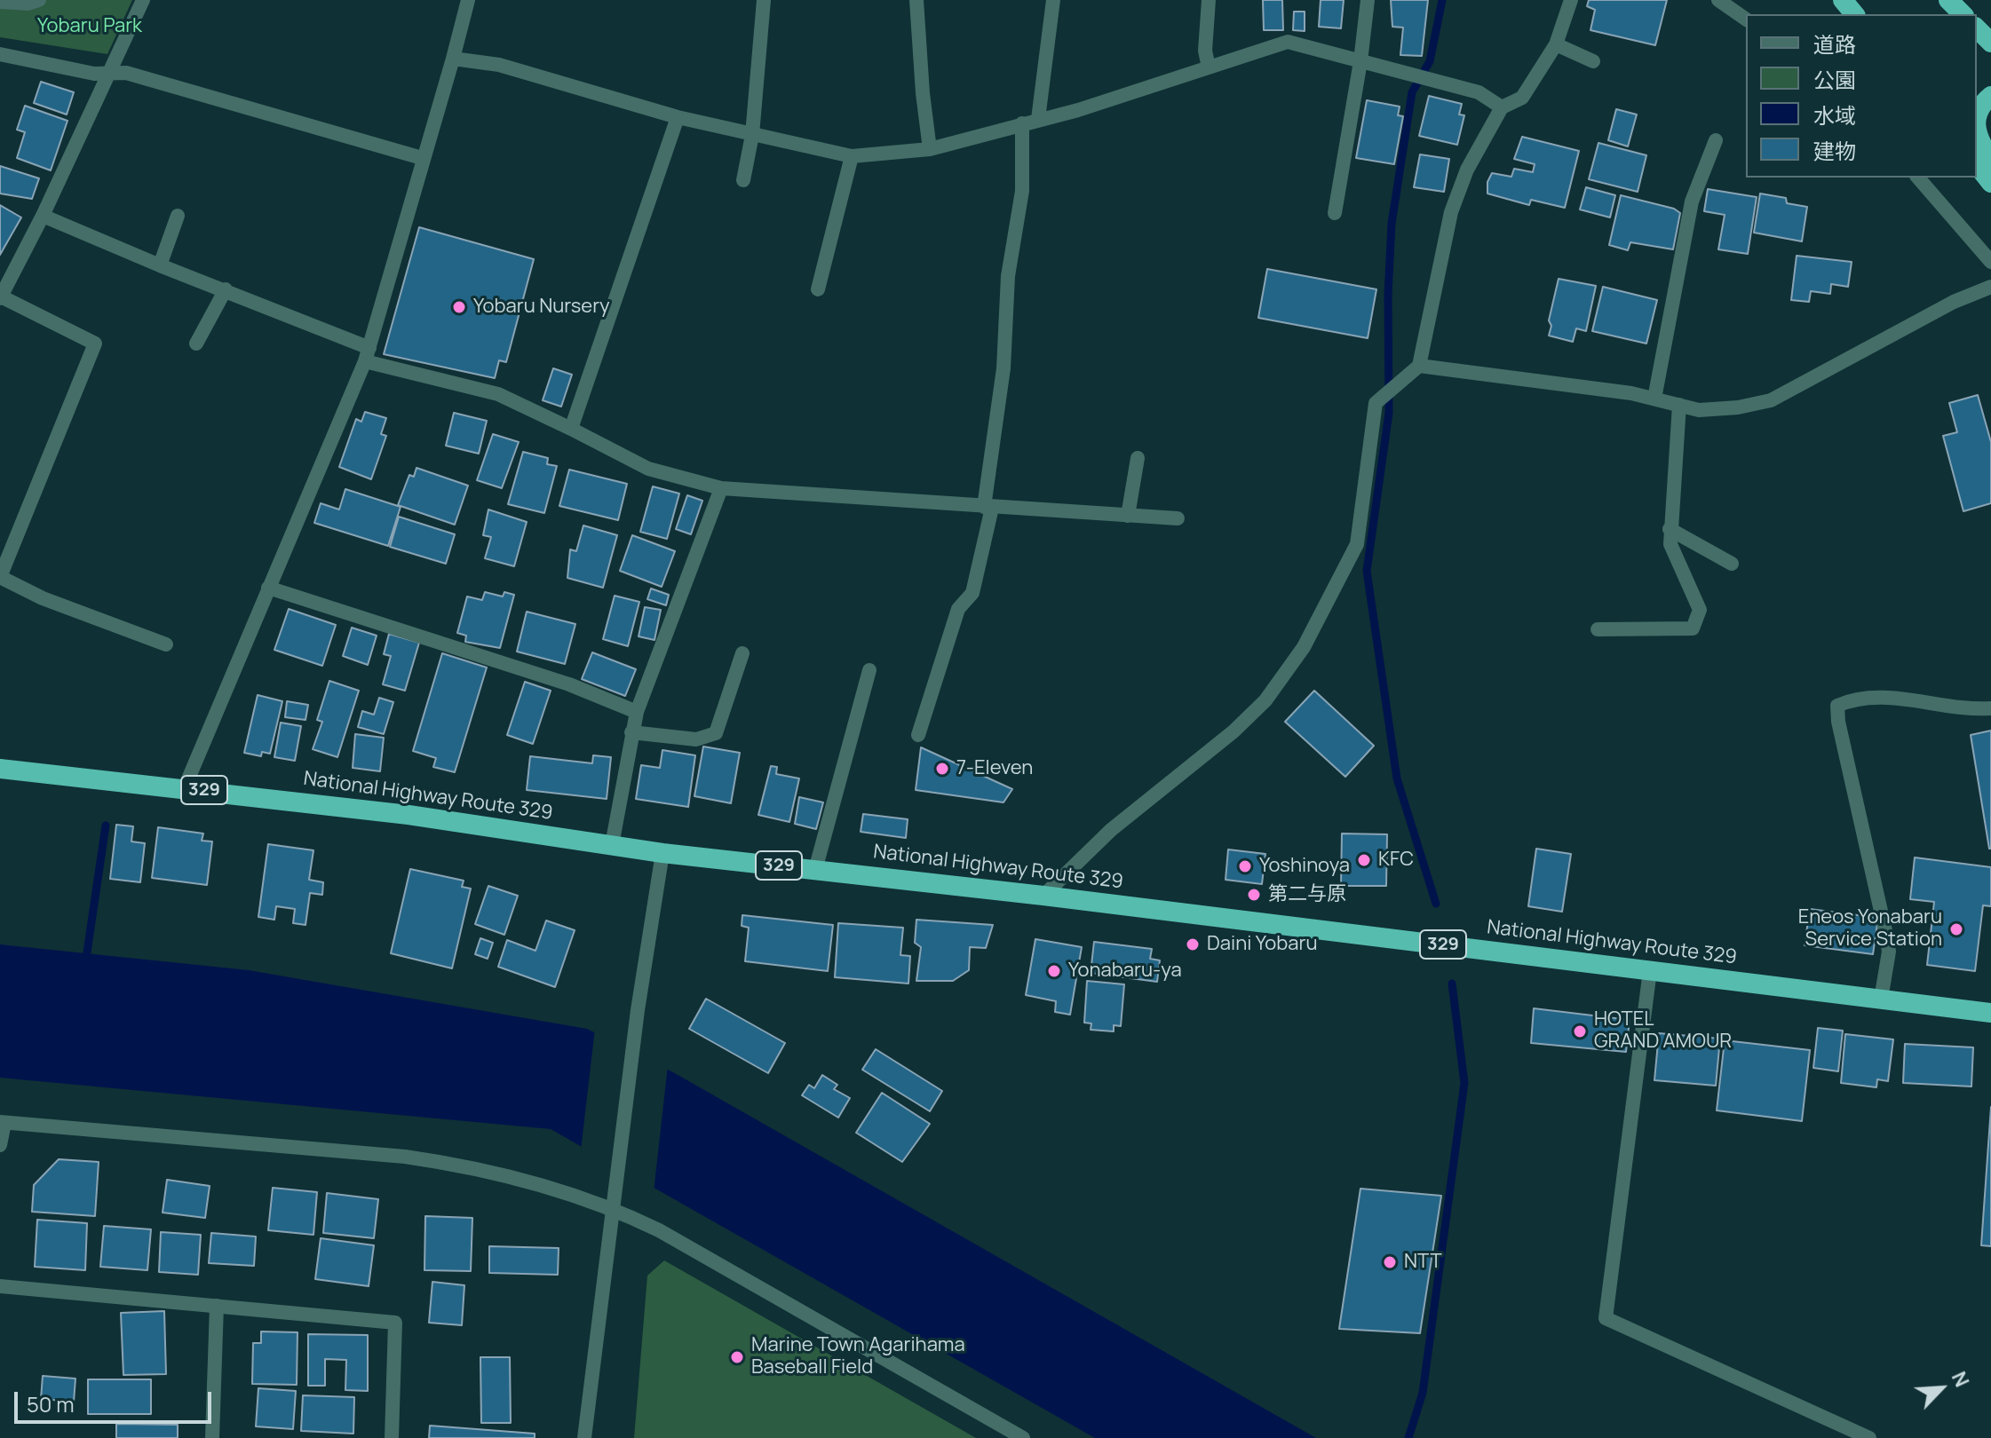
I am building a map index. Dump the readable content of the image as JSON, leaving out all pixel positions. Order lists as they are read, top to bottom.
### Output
{
  "streets": {
    "highway": ["329", "National Highway Route 329"]
  },
  "parks": ["Yobaru Park"],
  "places": [
    "Yobaru Nursery",
    "7-Eleven",
    "KFC",
    "Yoshinoya",
    "第二与原",
    "Eneos Yonabaru Service Station",
    "Daini Yobaru",
    "Yonabaru-ya",
    "HOTEL GRAND AMOUR",
    "NTT",
    "Marine Town Agarihama Baseball Field"
  ],
  "legend": [
    "道路",
    "公園",
    "水域",
    "建物"
  ],
  "scale_bar": "50 m",
  "north": "top right"
}
